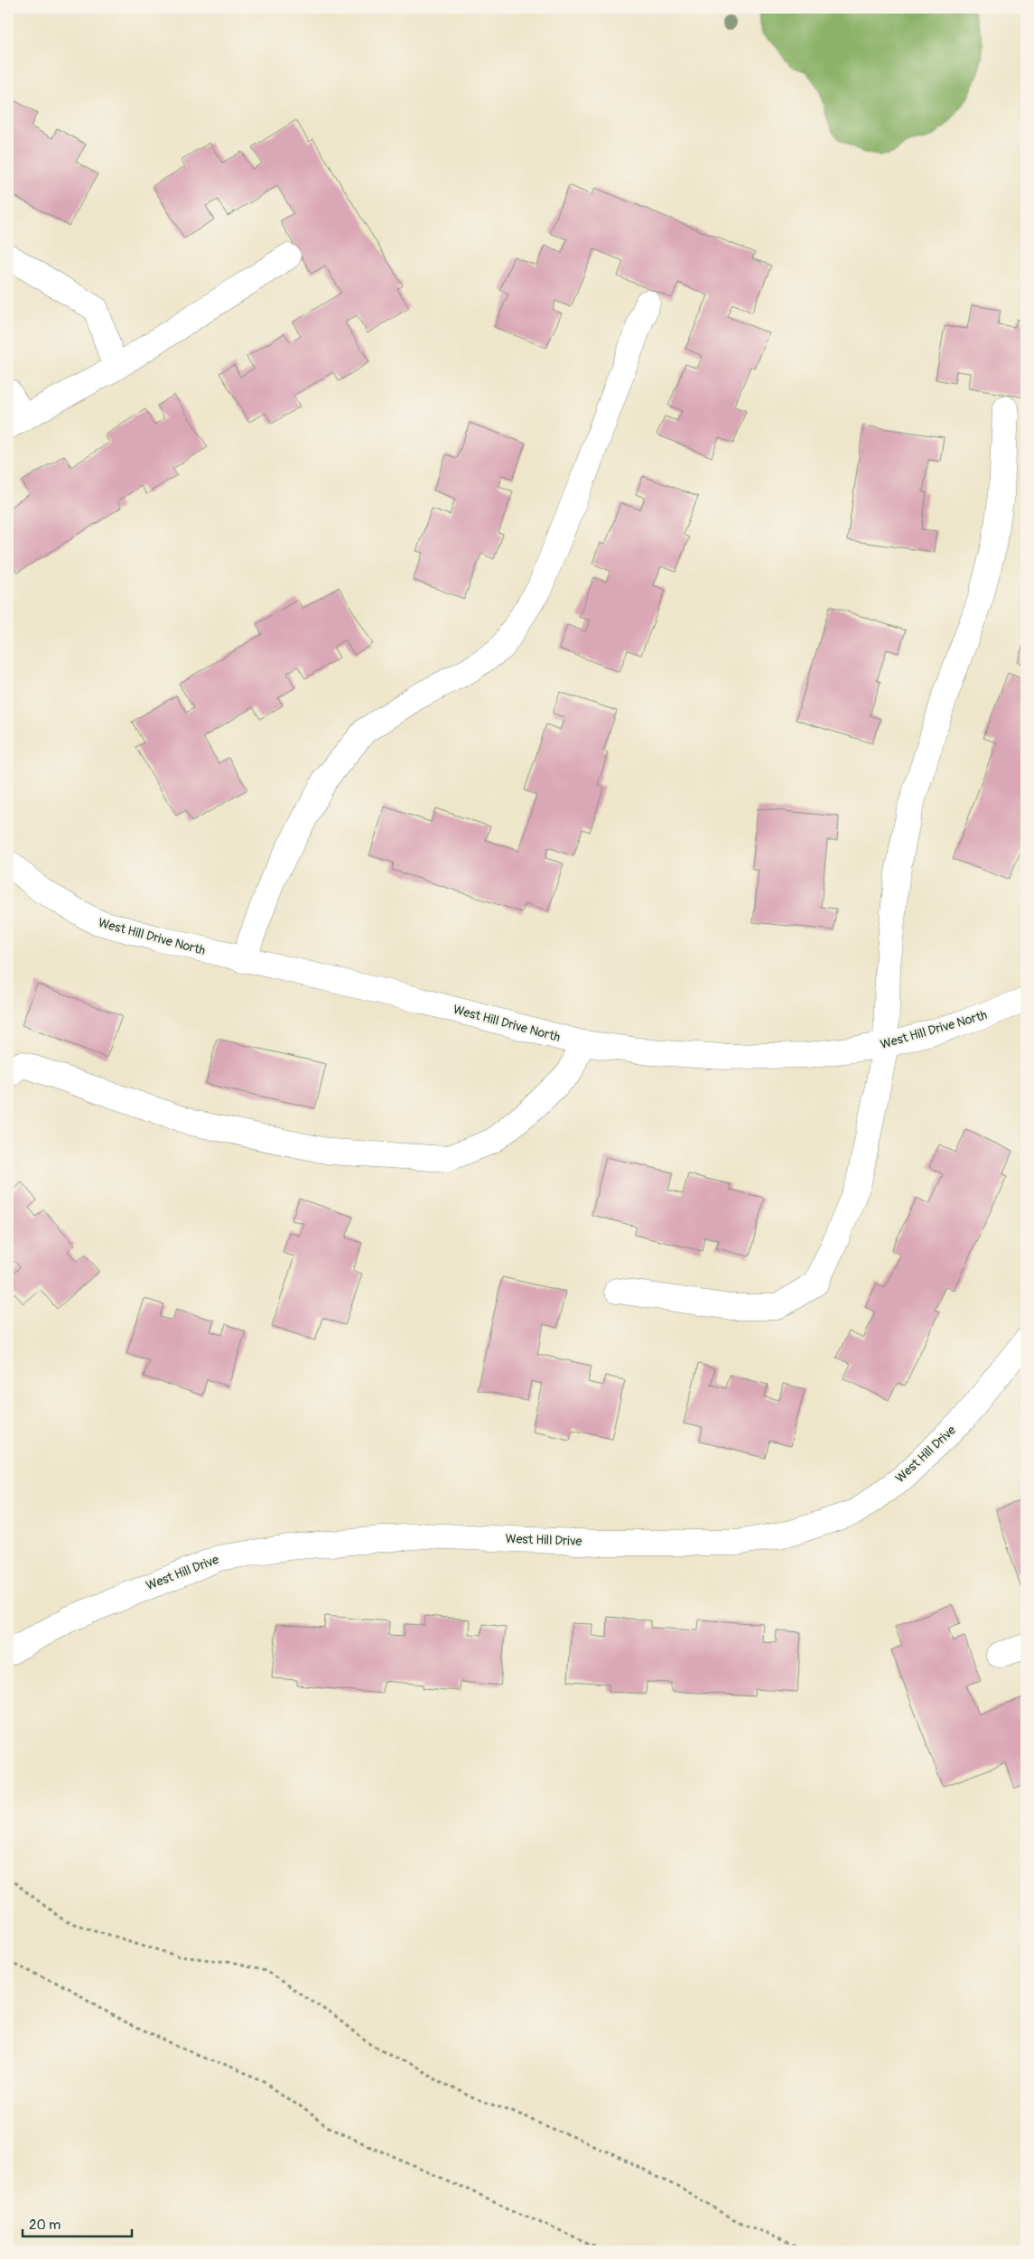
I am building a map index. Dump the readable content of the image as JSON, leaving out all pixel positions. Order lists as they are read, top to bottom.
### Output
{
  "streets": {
    "street": ["West Hill Drive North", "West Hill Drive"]
  },
  "scale_bar": "20 m"
}
